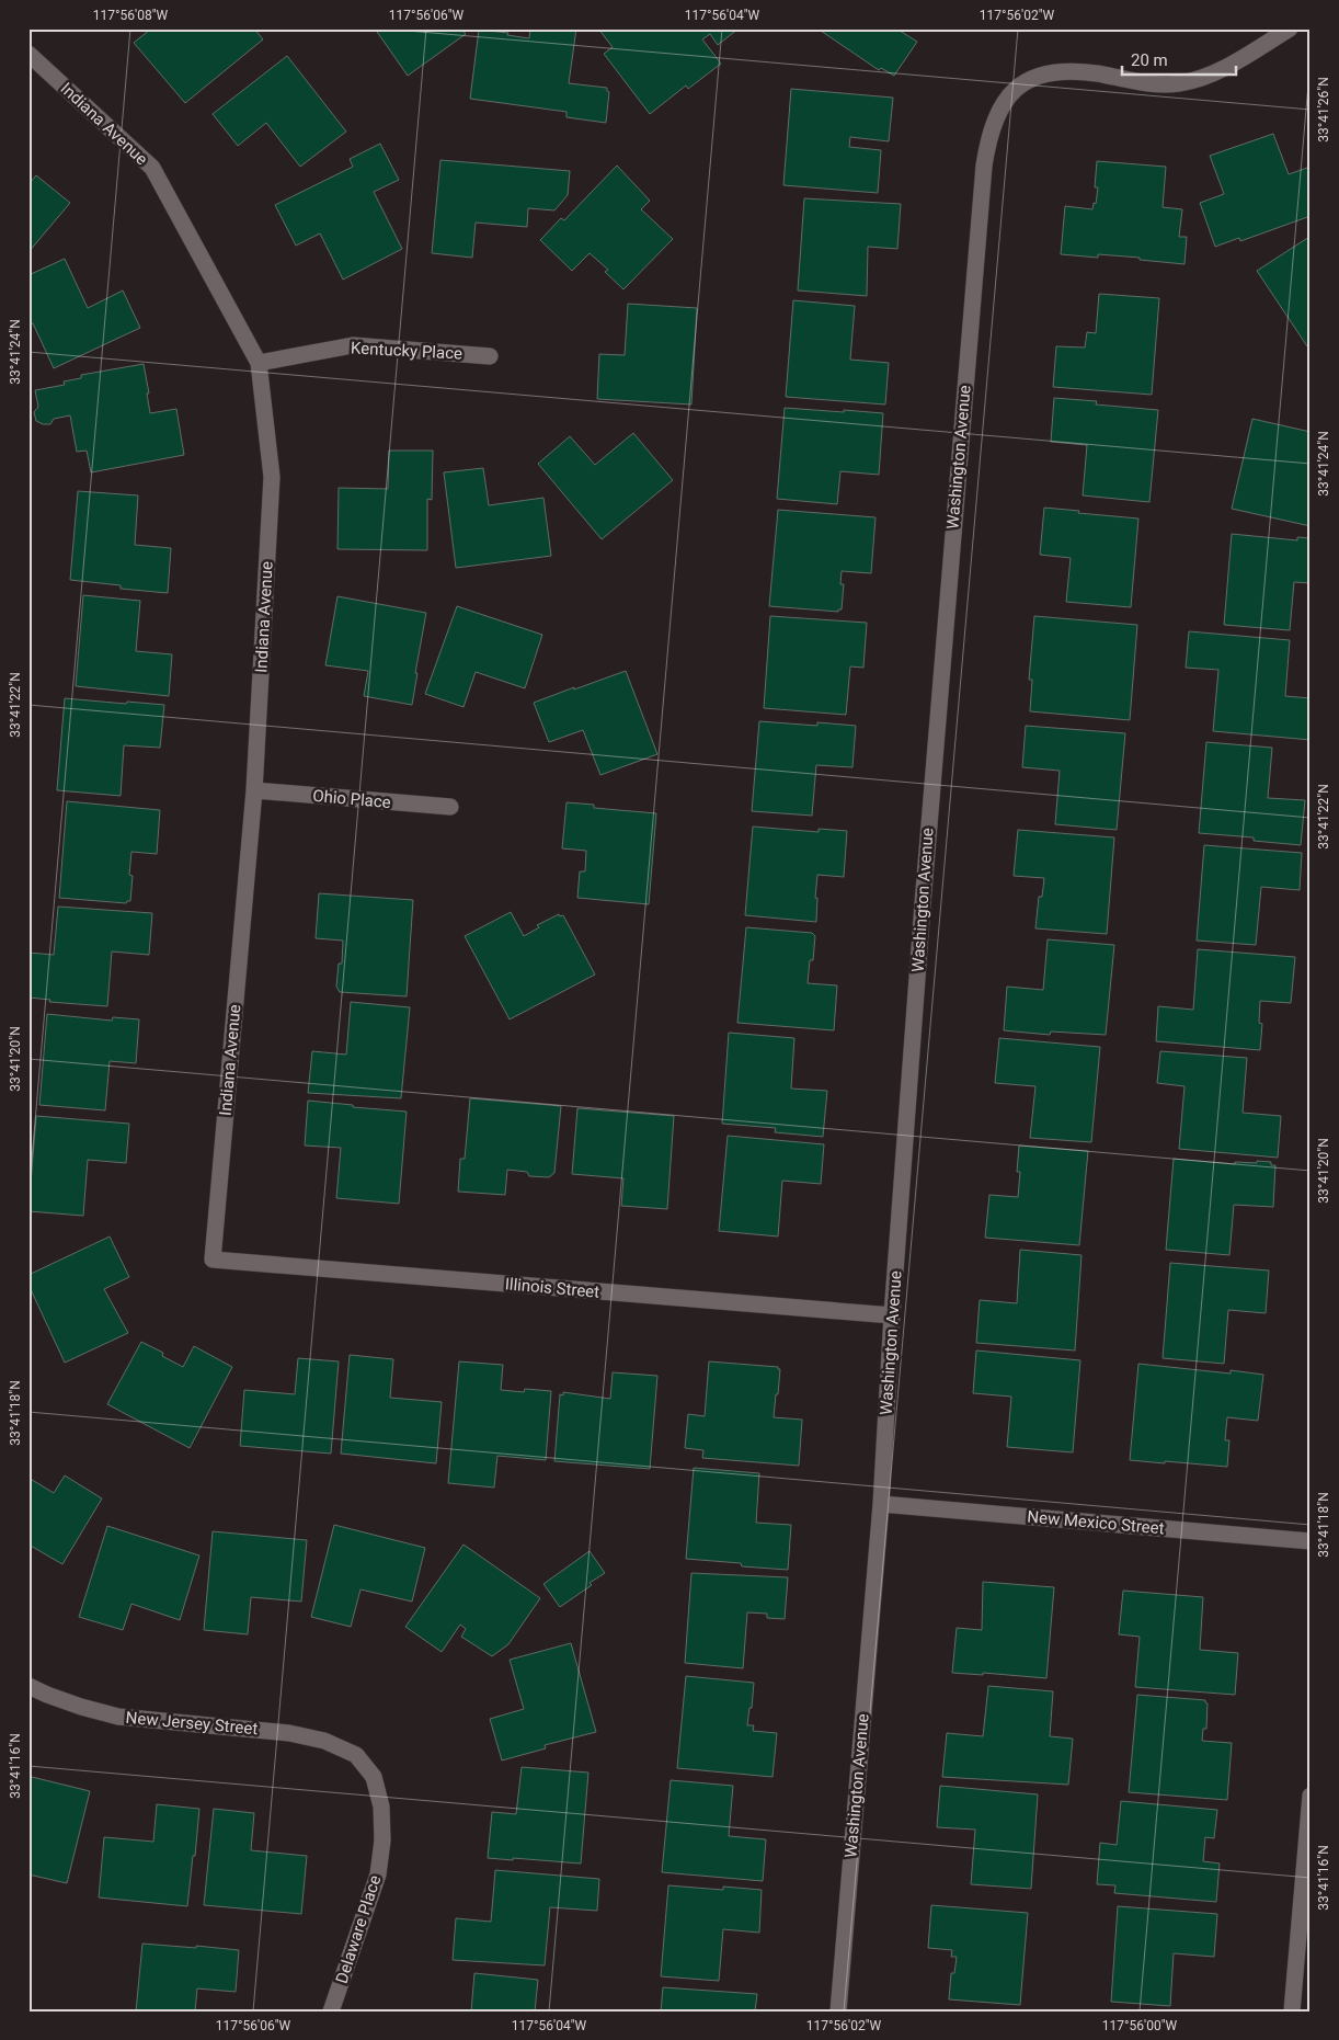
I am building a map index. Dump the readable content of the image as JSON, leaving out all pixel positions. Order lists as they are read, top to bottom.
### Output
{
  "streets": {
    "street": [
      "Indiana Avenue",
      "Kentucky Place",
      "Washington Avenue",
      "Ohio Place",
      "Illinois Street",
      "New Mexico Street",
      "New Jersey Street",
      "Delaware Place"
    ]
  },
  "crossings": [
    ["Indiana Avenue", "Kentucky Place"],
    ["Indiana Avenue", "Ohio Place"],
    ["Indiana Avenue", "Illinois Street"],
    ["Washington Avenue", "Illinois Street"],
    ["Washington Avenue", "New Mexico Street"],
    ["New Jersey Street", "Delaware Place"]
  ],
  "scale_bar": "20 m",
  "coordinates": [
    "117°56'08\"W",
    "117°56'06\"W",
    "117°56'04\"W",
    "117°56'02\"W",
    "33°41'26\"N",
    "33°41'24\"N",
    "33°41'22\"N",
    "33°41'20\"N",
    "33°41'18\"N",
    "33°41'16\"N",
    "117°56'00\"W"
  ]
}
